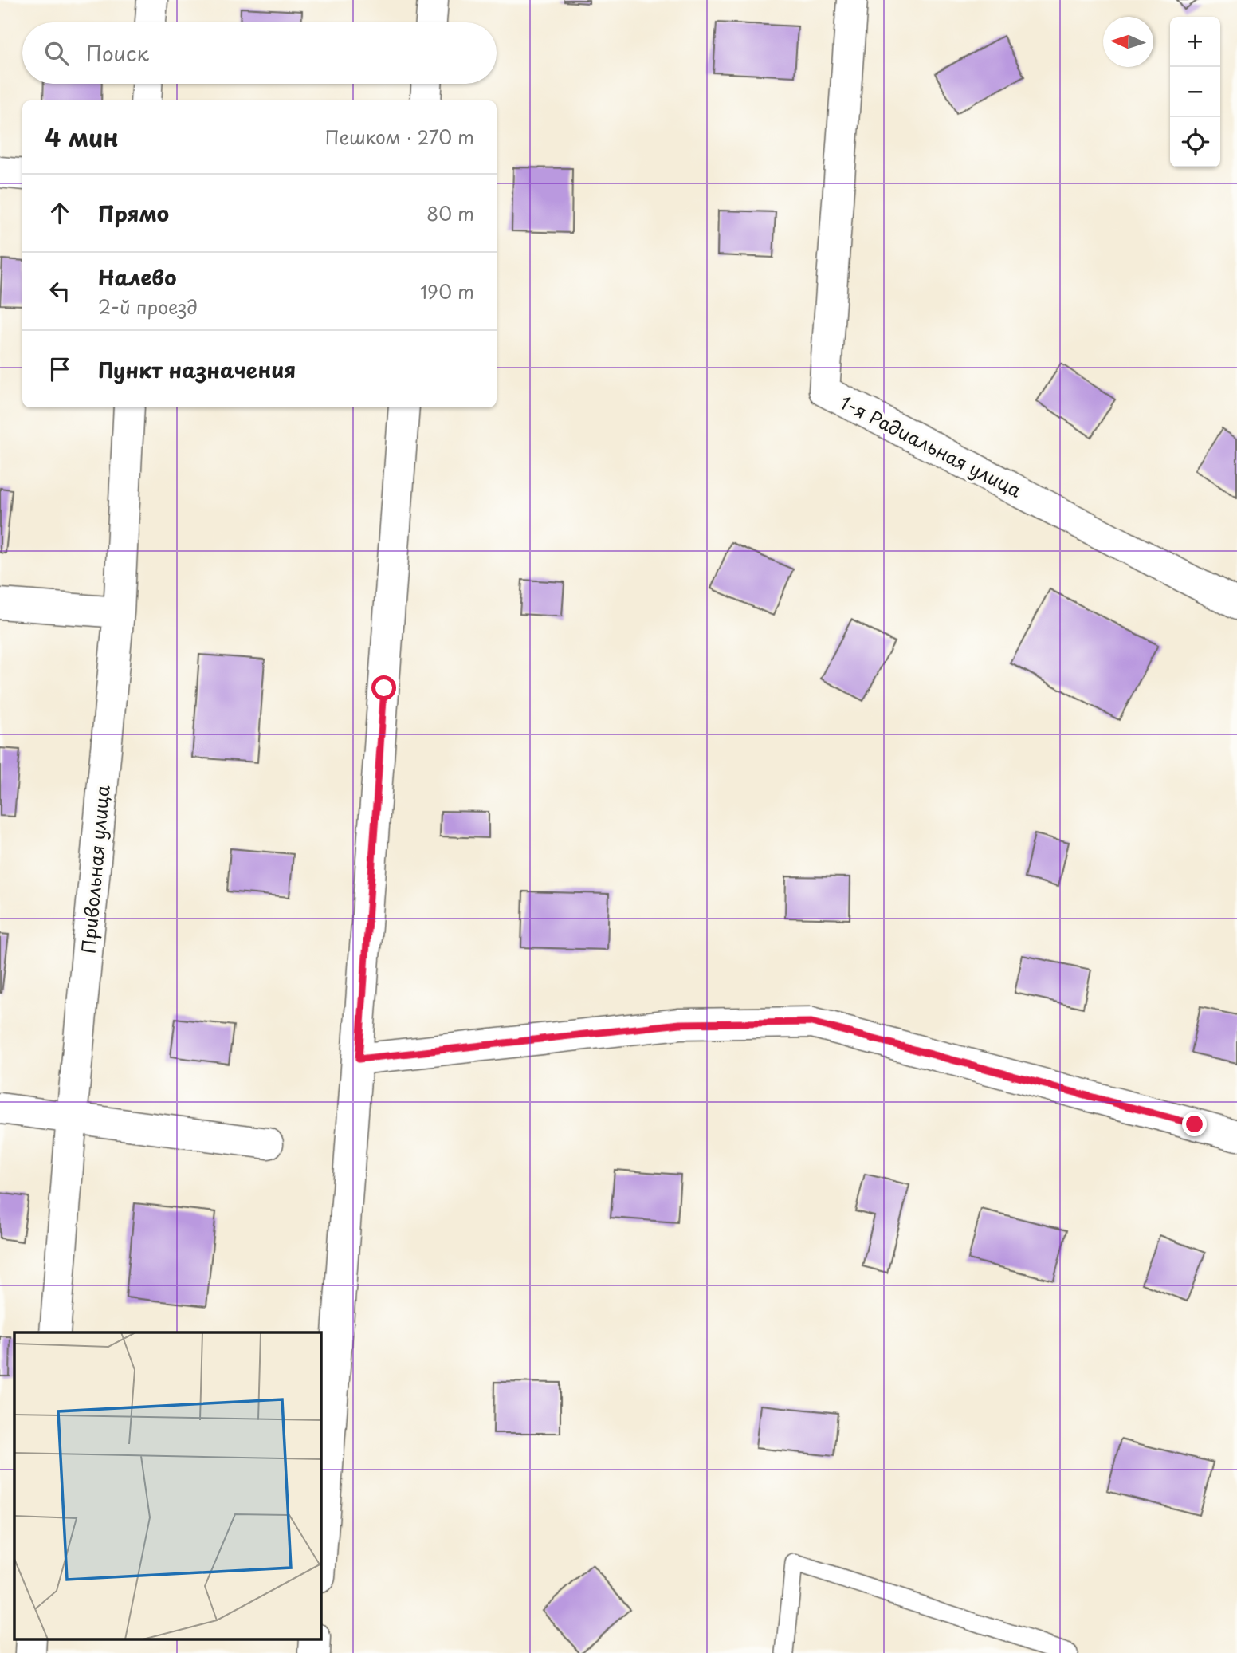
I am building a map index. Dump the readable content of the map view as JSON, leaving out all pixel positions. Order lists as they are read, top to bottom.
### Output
{
  "streets": {
    "street": ["1-я Радиальная улица", "Привольная улица"]
  },
  "north": "left",
  "page": {
    "map_buttons": ["+", "−"],
    "search": "Поиск",
    "heading": ["4 мин", "Пешком · 270 m"],
    "list": [
      ["Прямо", "80 m"],
      ["Налево", "2-й проезд", "190 m"],
      "Пункт назначения"
    ]
  }
}
